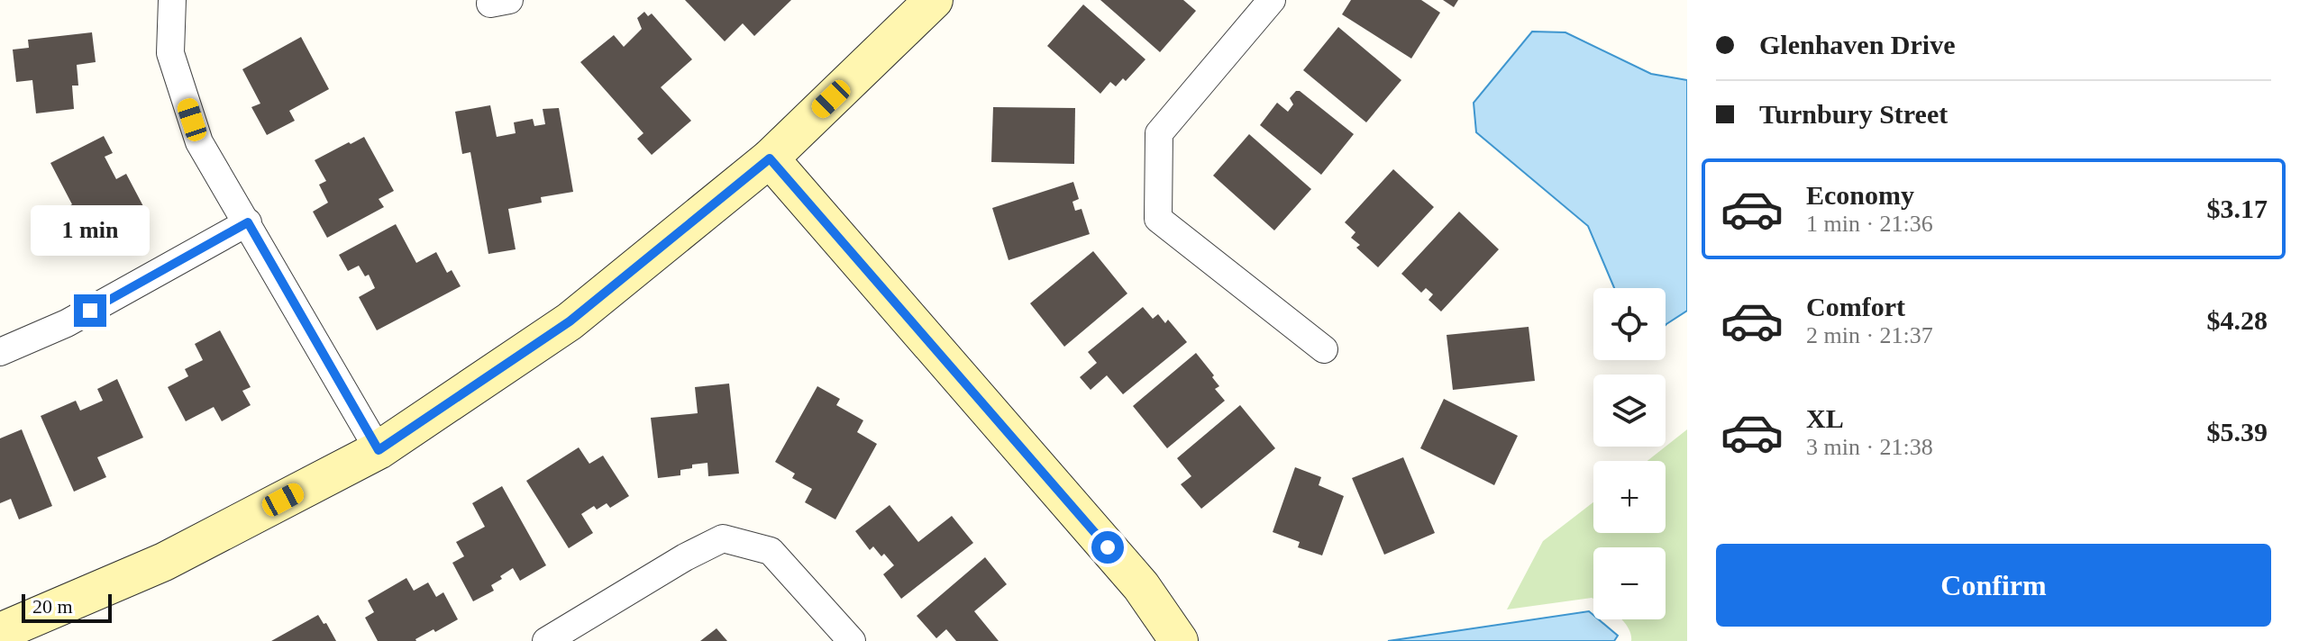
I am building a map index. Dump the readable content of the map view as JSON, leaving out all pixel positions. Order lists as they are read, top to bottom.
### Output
{
  "scale_bar": "20 m",
  "page": {
    "banner": ["Glenhaven Drive", "Turnbury Street"],
    "list": [
      {
        "name": "Economy",
        "note": "1 min · 21:36",
        "value": "$3.17"
      },
      {
        "name": "Comfort",
        "note": "2 min · 21:37",
        "value": "$4.28"
      },
      {
        "name": "XL",
        "note": "3 min · 21:38",
        "value": "$5.39"
      }
    ],
    "bubble": "1 min",
    "map_buttons": ["+", "−"],
    "buttons": "Confirm",
    "scale": "20 m"
  }
}
